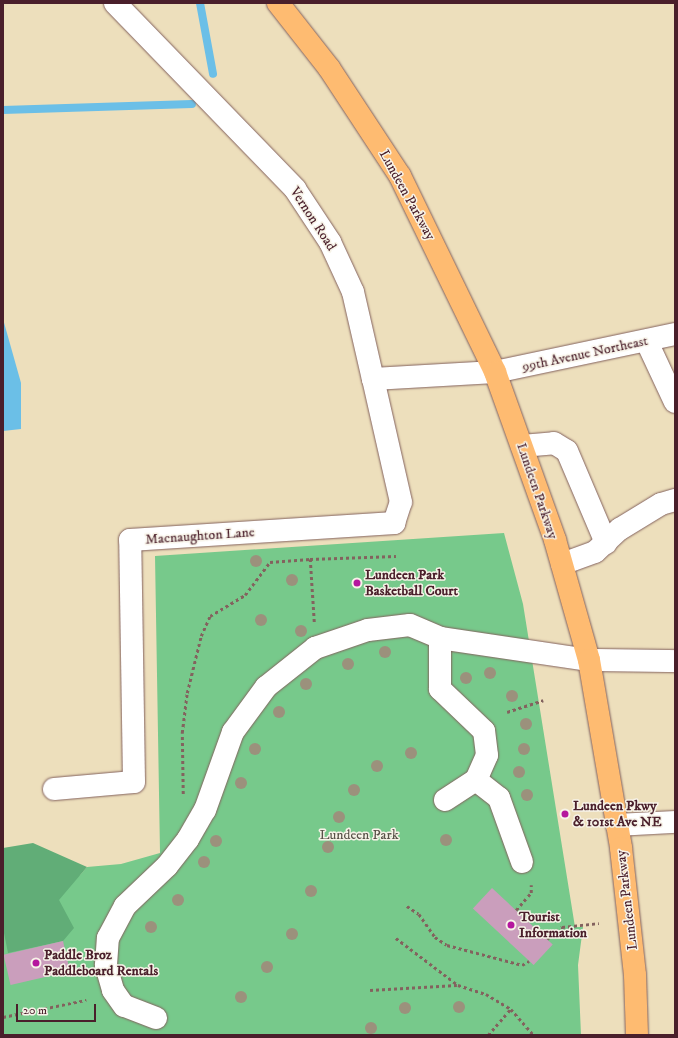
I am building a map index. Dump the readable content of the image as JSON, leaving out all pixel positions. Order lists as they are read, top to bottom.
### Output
{
  "streets": {
    "main road": ["Lundeen Parkway"],
    "street": ["Vernon Road", "99th Avenue Northeast", "Macnaughton Lane"]
  },
  "crossings": [
    ["Lundeen Parkway", "99th Avenue Northeast"],
    ["Vernon Road", "Macnaughton Lane"]
  ],
  "parks": ["Lundeen Park"],
  "places": [
    "Lundeen Park Basketball Court",
    "Lundeen Pkwy & 101st Ave NE",
    "Tourist Information",
    "Paddle Broz Paddleboard Rentals"
  ],
  "scale_bar": "20 m"
}
